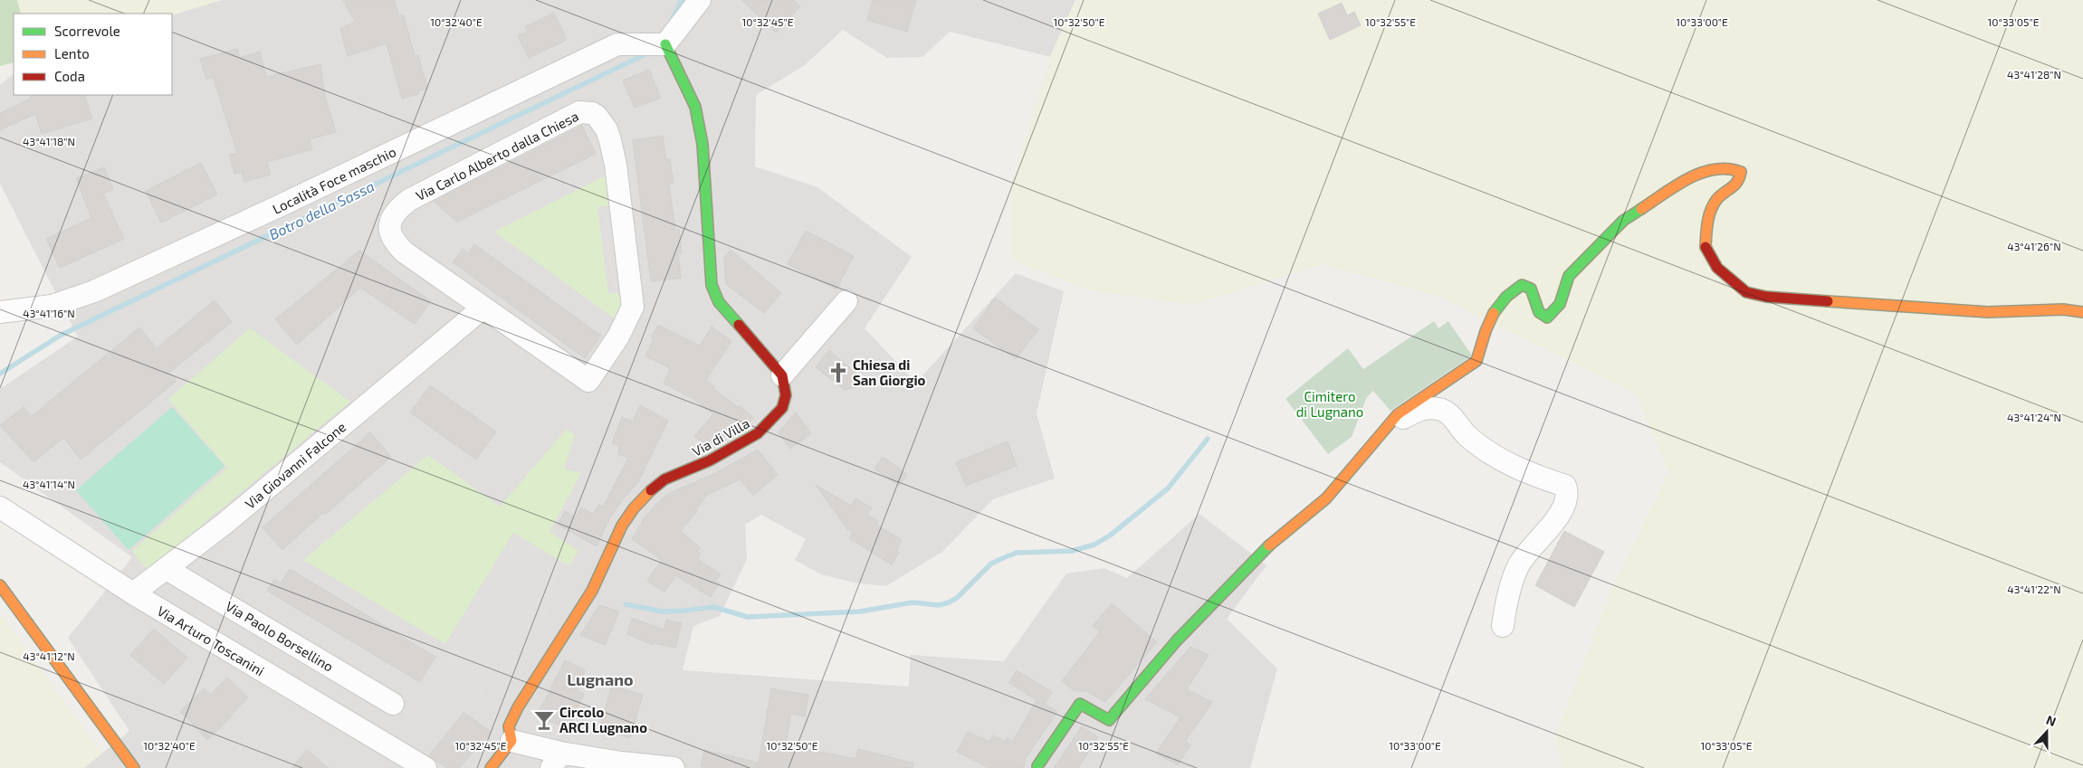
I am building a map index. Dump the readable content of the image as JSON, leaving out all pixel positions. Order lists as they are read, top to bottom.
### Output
{
  "streets": {
    "street": [
      "Via Carlo Alberto dalla Chiesa",
      "Località Foce maschio",
      "Via di Villa",
      "Via Giovanni Falcone",
      "Via Paolo Borsellino",
      "Via Arturo Toscanini"
    ]
  },
  "crossings": [
    ["Via Carlo Alberto dalla Chiesa", "Via Giovanni Falcone"],
    ["Via Giovanni Falcone", "Via Paolo Borsellino"],
    ["Via Giovanni Falcone", "Via Arturo Toscanini"]
  ],
  "districts": ["Lugnano"],
  "water": ["Botro della Sassa"],
  "parks": ["Cimitero di Lugnano"],
  "places": {
    "church": ["Chiesa di San Giorgio"],
    "bar": ["Circolo ARCI Lugnano"]
  },
  "legend": ["Scorrevole", "Lento", "Coda"],
  "north": "top",
  "coordinates": [
    "10°32'40\"E",
    "10°32'45\"E",
    "10°32'50\"E",
    "10°32'55\"E",
    "10°33'00\"E",
    "10°33'05\"E",
    "43°41'28\"N",
    "43°41'18\"N",
    "43°41'26\"N",
    "43°41'16\"N",
    "43°41'24\"N",
    "43°41'14\"N",
    "43°41'22\"N",
    "43°41'12\"N"
  ]
}
